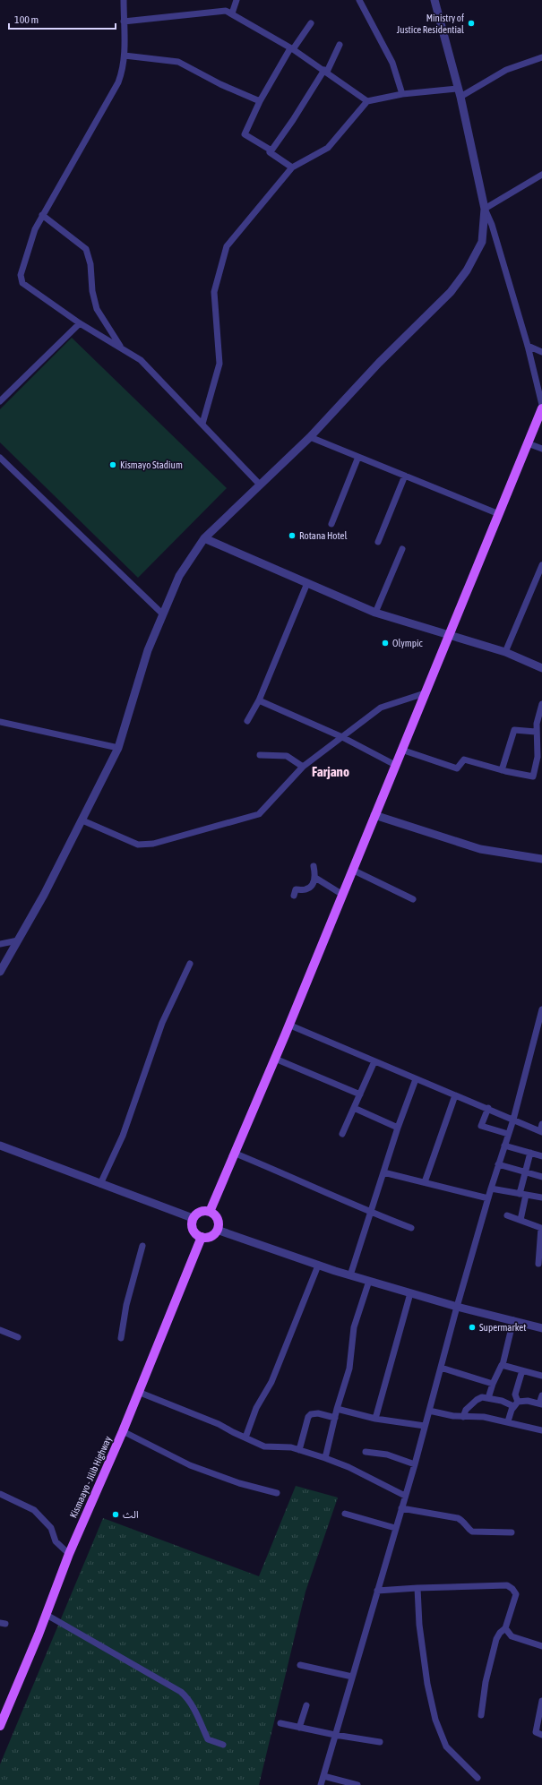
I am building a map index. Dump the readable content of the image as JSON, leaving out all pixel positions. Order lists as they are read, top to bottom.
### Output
{
  "streets": {
    "main road": ["Kismaayo - Jilib Highway"]
  },
  "districts": ["Farjano"],
  "places": [
    "Ministry of Justice Residential",
    "Kismayo Stadium",
    "Rotana Hotel",
    "Olympic",
    "Supermarket",
    "الث"
  ],
  "scale_bar": "100 m"
}
